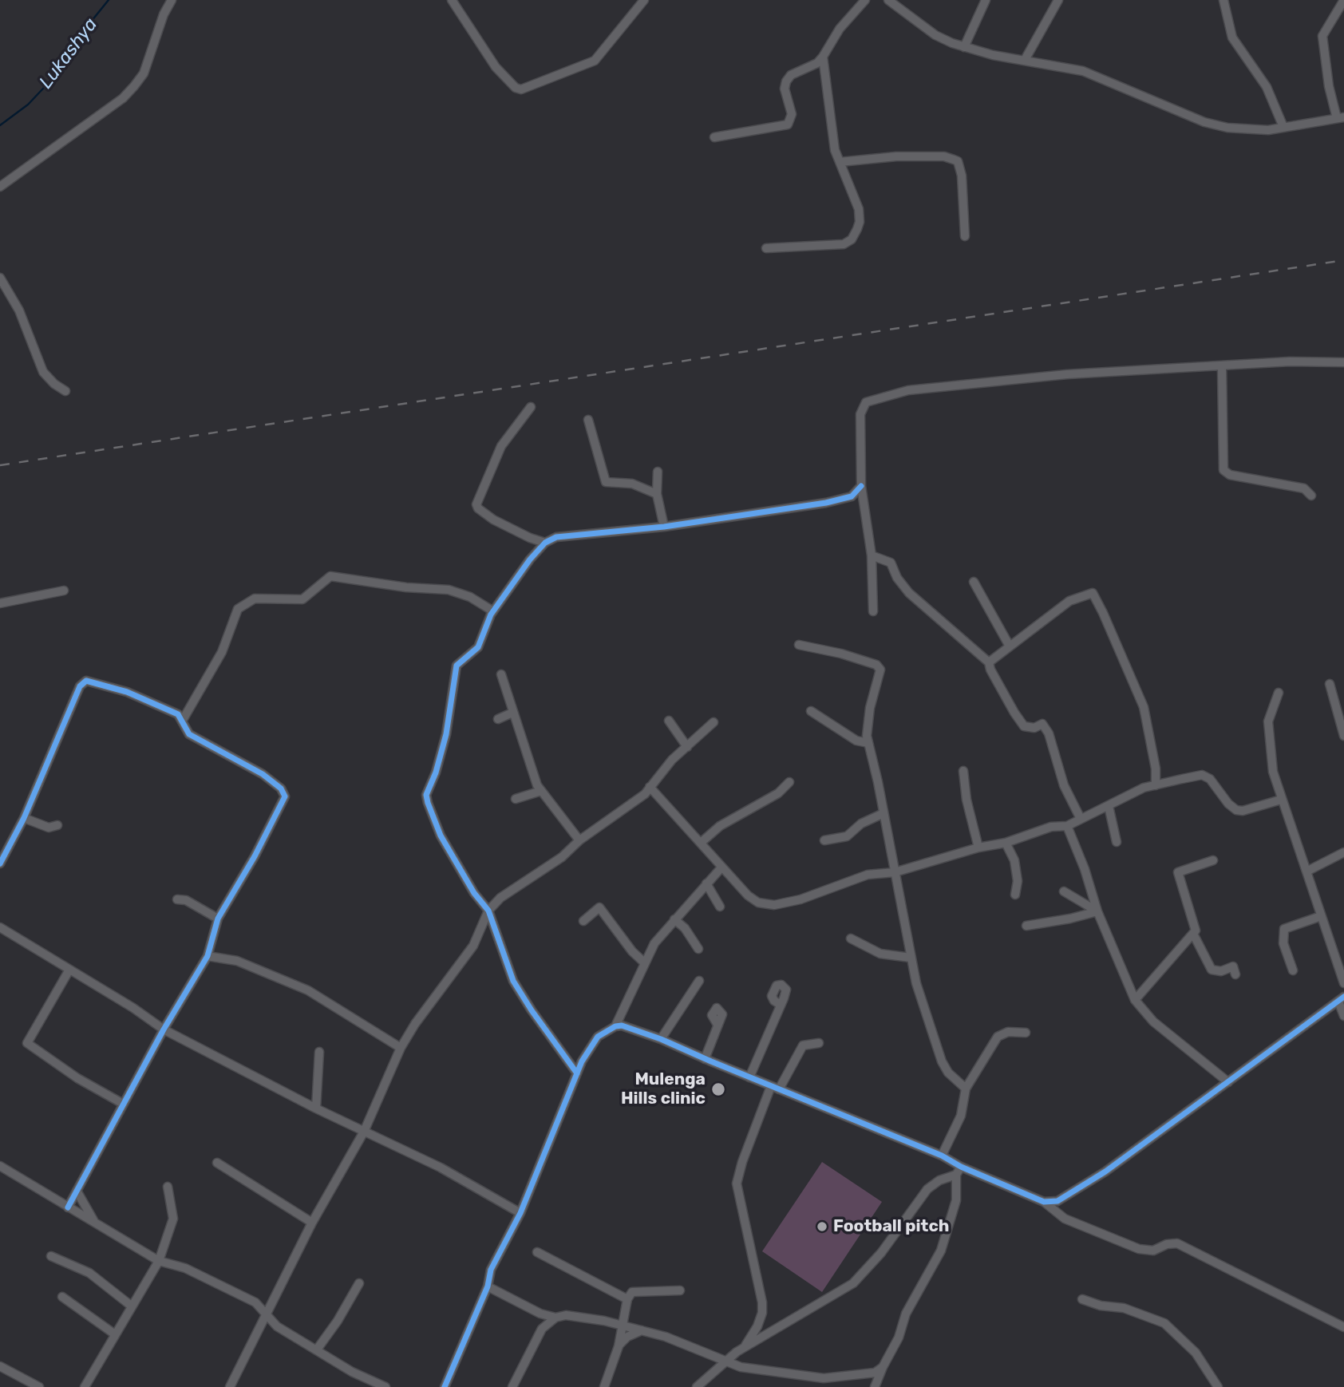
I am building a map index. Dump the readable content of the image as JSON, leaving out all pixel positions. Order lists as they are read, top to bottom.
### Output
{
  "water": ["Lukashya"],
  "places": ["Mulenga Hills clinic", "Football pitch"]
}
